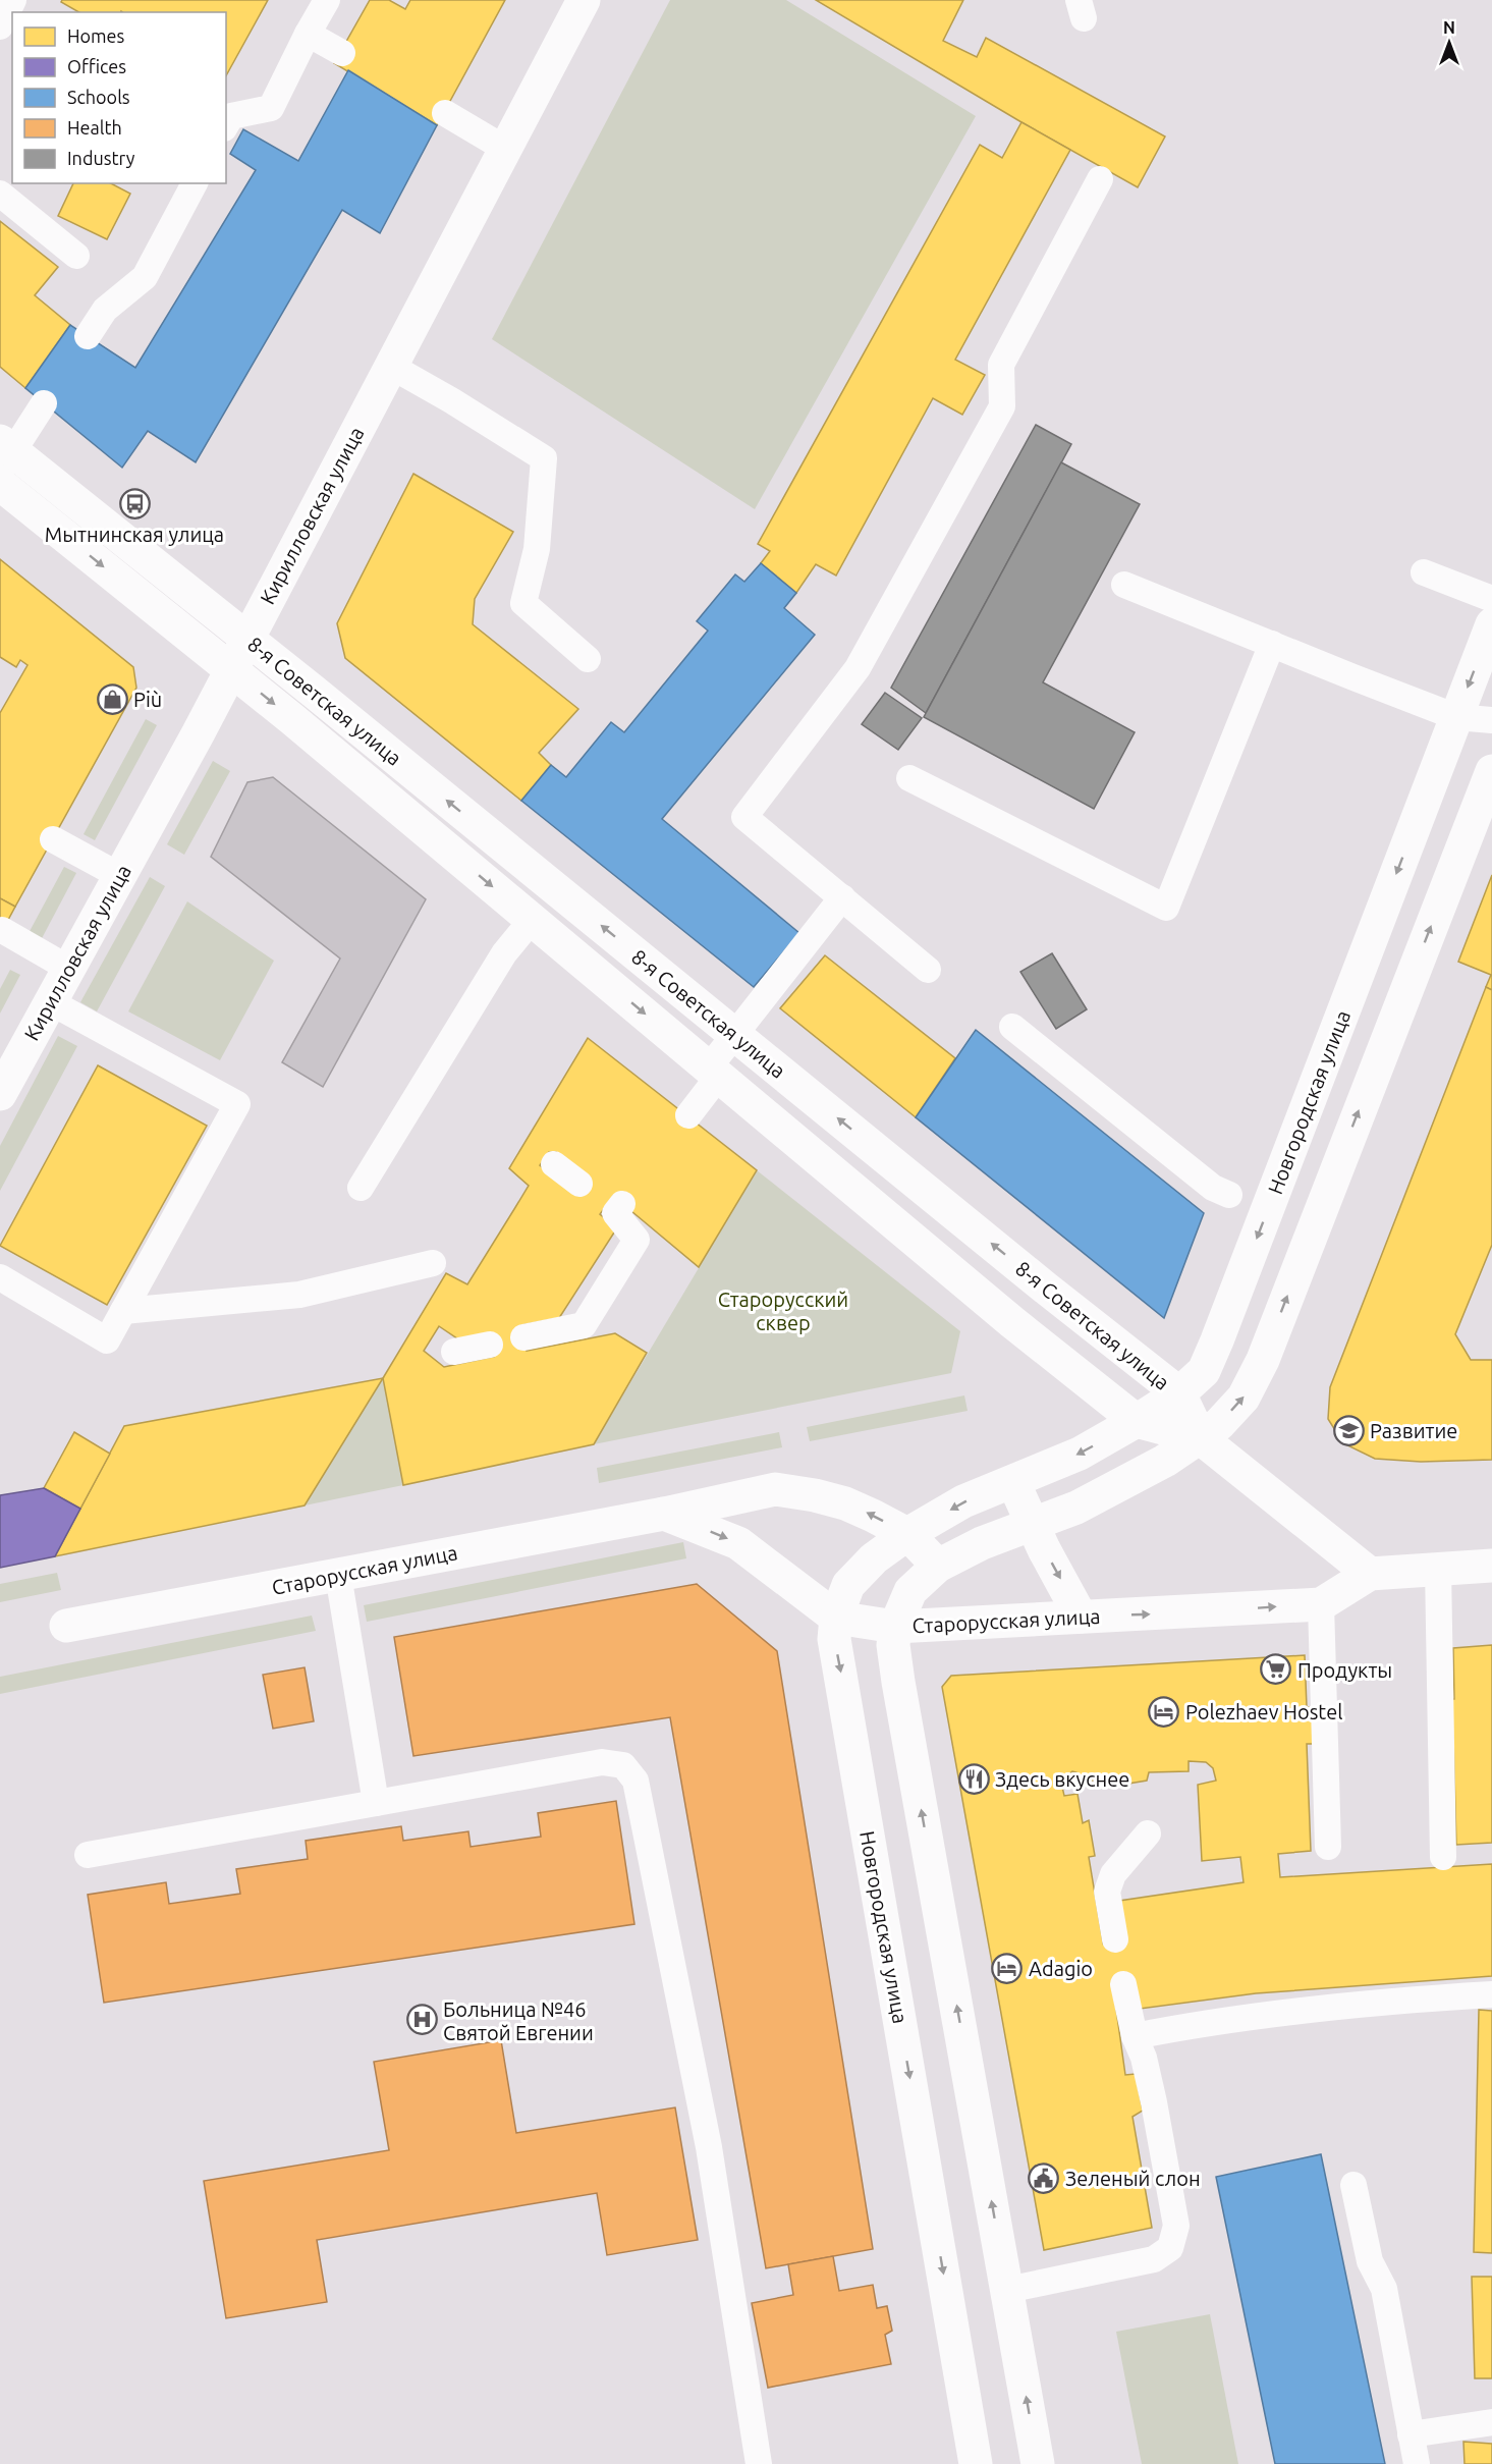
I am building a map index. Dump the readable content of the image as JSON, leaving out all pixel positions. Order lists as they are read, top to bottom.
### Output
{
  "streets": {
    "street": [
      "Кирилловская улица",
      "8-я Советская улица",
      "Новгородская улица",
      "Старорусская улица"
    ]
  },
  "crossings": [
    ["Кирилловская улица", "8-я Советская улица"],
    ["8-я Советская улица", "Новгородская улица"],
    ["Новгородская улица", "Старорусская улица"]
  ],
  "parks": ["Старорусский сквер"],
  "places": {
    "bus stop": ["Мытнинская улица"],
    "shop": ["Più"],
    "school or university": ["Развитие"],
    "supermarket": ["Продукты"],
    "hotel": ["Polezhaev Hostel", "Adagio"],
    "restaurant": ["Здесь вкуснее"],
    "hospital": ["Больница №46 Святой Евгении"],
    "public building": ["Зеленый слон"]
  },
  "legend": [
    "Homes",
    "Offices",
    "Schools",
    "Health",
    "Industry"
  ],
  "north": "top"
}
